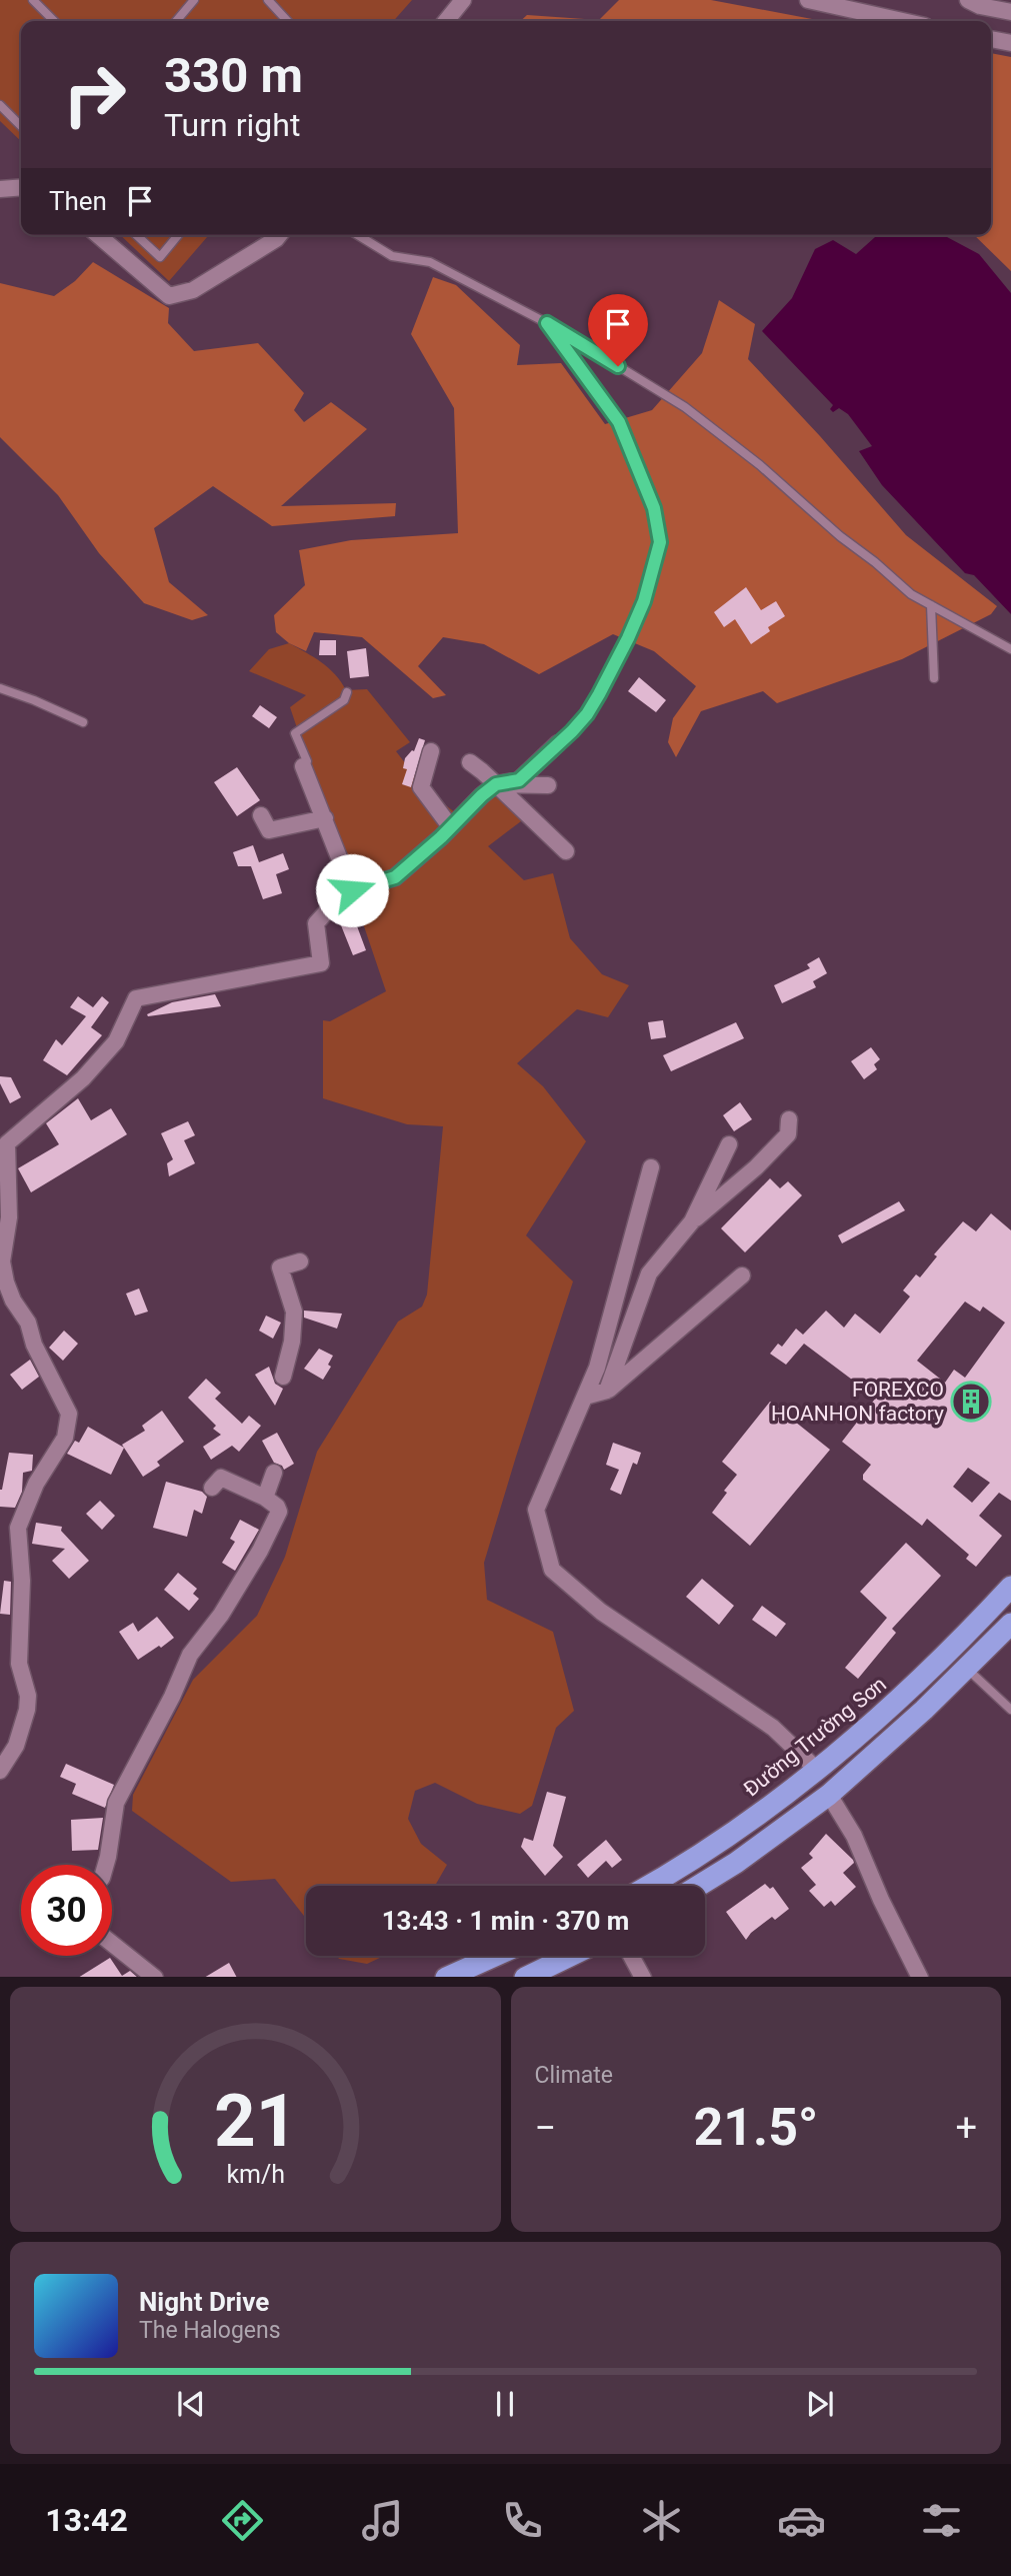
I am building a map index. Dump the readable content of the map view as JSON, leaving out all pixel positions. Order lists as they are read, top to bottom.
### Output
{
  "streets": {
    "highway": ["Đường Trường Sơn"]
  },
  "places": {
    "building": ["FOREXCO HOANHON factory"]
  },
  "page": {
    "turn": ["330 m", "Turn right"],
    "then": "Then",
    "limit": "30",
    "trip": "13:43 · 1 min · 370 m",
    "tile": "Climate",
    "heat": ["−", "21.5°", "+"],
    "song": ["Night Drive", "The Halogens"],
    "tabs": "13:42",
    "gauge": ["21", "km/h"]
  }
}
